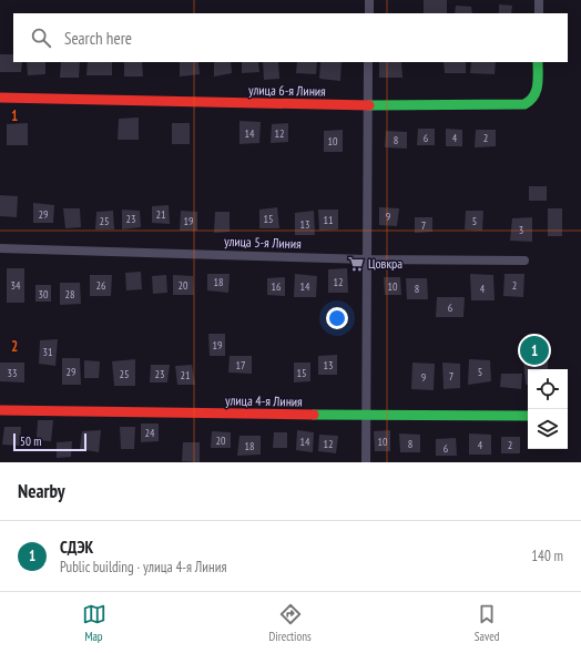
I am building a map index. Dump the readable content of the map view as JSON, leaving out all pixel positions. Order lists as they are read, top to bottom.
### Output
{
  "streets": {
    "street": ["улица 6-я Линия", "улица 5-я Линия", "улица 4-я Линия"]
  },
  "places": {
    "supermarket": ["Цовкра"]
  },
  "house_numbers": [
    "14",
    "12",
    "6",
    "4",
    "2",
    "8",
    "10",
    "29",
    "21",
    "9",
    "23",
    "15",
    "11",
    "25",
    "19",
    "5",
    "13",
    "7",
    "3",
    "18",
    "12",
    "34",
    "26",
    "20",
    "2",
    "16",
    "14",
    "10",
    "8",
    "4",
    "30",
    "28",
    "6",
    "19",
    "31",
    "17",
    "13",
    "29",
    "5",
    "33",
    "15",
    "25",
    "23",
    "21",
    "7",
    "9",
    "24",
    "20",
    "14",
    "10",
    "12",
    "8",
    "4",
    "2",
    "18",
    "6"
  ],
  "scale_bar": "50 m",
  "page": {
    "search": "Search here",
    "pins": "1",
    "scale": "50 m",
    "heading": "Nearby",
    "list": [
      {
        "mark": "1",
        "name": "СДЭК",
        "note": "Public building · улица 4-я Линия",
        "value": "140 m"
      }
    ],
    "nav": ["Map", "Directions", "Saved"]
  },
  "grid": {
    "rows": ["1", "2"]
  }
}
